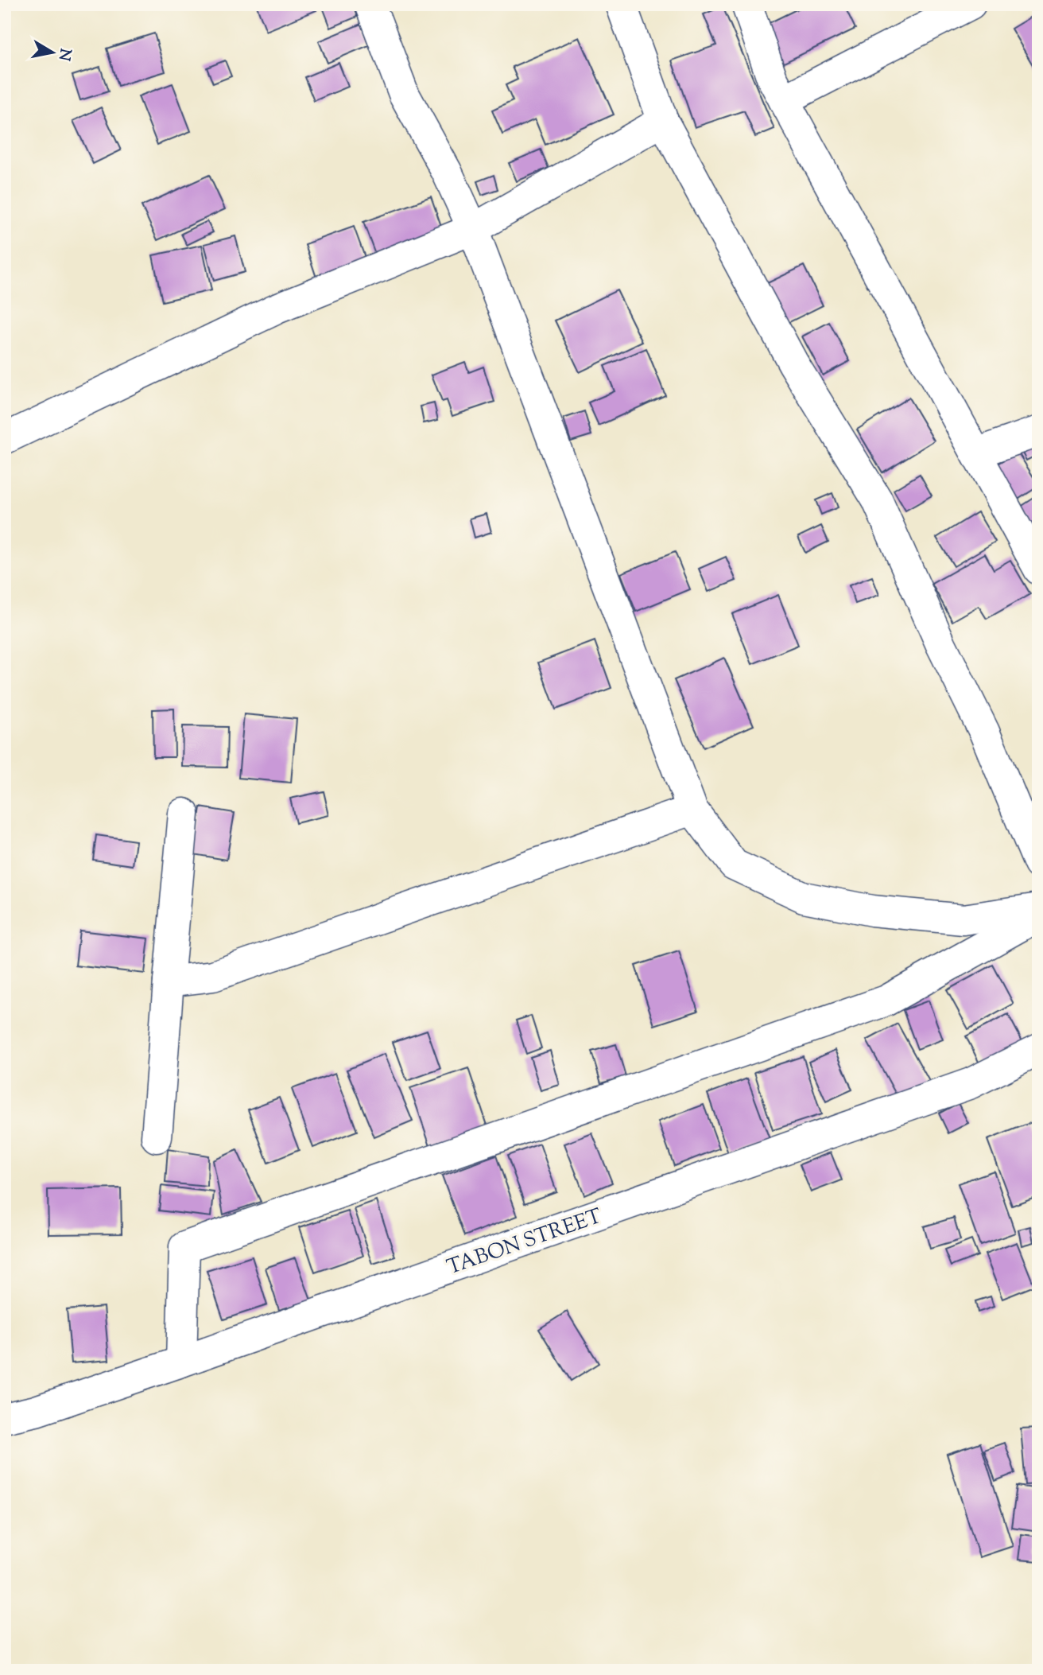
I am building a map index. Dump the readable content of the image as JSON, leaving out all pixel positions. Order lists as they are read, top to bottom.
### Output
{
  "streets": {
    "street": ["TABON STREET"]
  },
  "north": "right"
}
